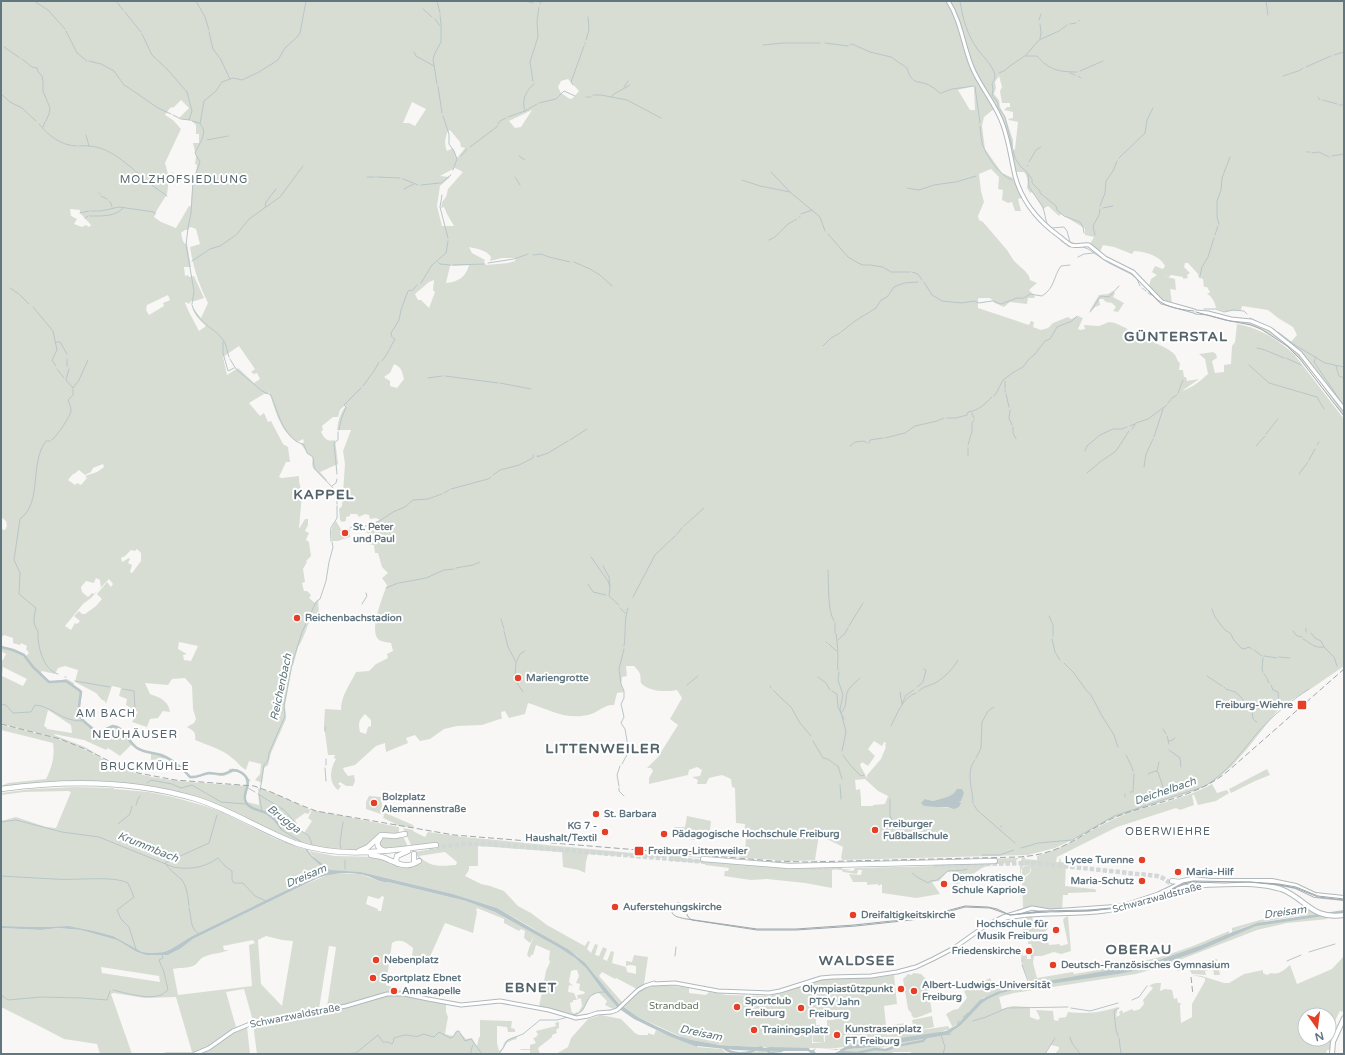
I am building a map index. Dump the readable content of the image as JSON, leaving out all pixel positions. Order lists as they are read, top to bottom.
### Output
{
  "streets": {
    "main road": ["Schwarzwaldstraße"]
  },
  "districts": [
    "MOLZHOFSIEDLUNG",
    "GÜNTERSTAL",
    "KAPPEL",
    "AM BACH",
    "NEUHÄUSER",
    "LITTENWEILER",
    "BRUCKMÜHLE",
    "OBERWIEHRE",
    "OBERAU",
    "WALDSEE",
    "EBNET"
  ],
  "water": [
    "Reichenbach",
    "Deichelbach",
    "Brugga",
    "Krummbach",
    "Dreisam"
  ],
  "parks": ["Strandbad"],
  "places": {
    "other": [
      "St. Peter und Paul",
      "Reichenbachstadion",
      "Mariengrotte",
      "Bolzplatz Alemannenstraße",
      "St. Barbara",
      "Freiburger Fußballschule",
      "KG 7 - Haushalt/Textil",
      "Pädagogische Hochschule Freiburg",
      "Lycee Turenne",
      "Maria-Hilf",
      "Maria-Schutz",
      "Demokratische Schule Kapriole",
      "Auferstehungskirche",
      "Dreifaltigkeitskirche",
      "Hochschule für Musik Freiburg",
      "Friedenskirche",
      "Nebenplatz",
      "Deutsch-Französisches Gymnasium",
      "Sportplatz Ebnet",
      "Olympiastützpunkt",
      "Annakapelle",
      "Albert-Ludwigs-Universität Freiburg",
      "Sportclub Freiburg",
      "PTSV Jahn Freiburg",
      "Trainingsplatz",
      "Kunstrasenplatz FT Freiburg"
    ],
    "transit": ["Freiburg-Wiehre", "Freiburg-Littenweiler"]
  },
  "north": "bottom"
}
